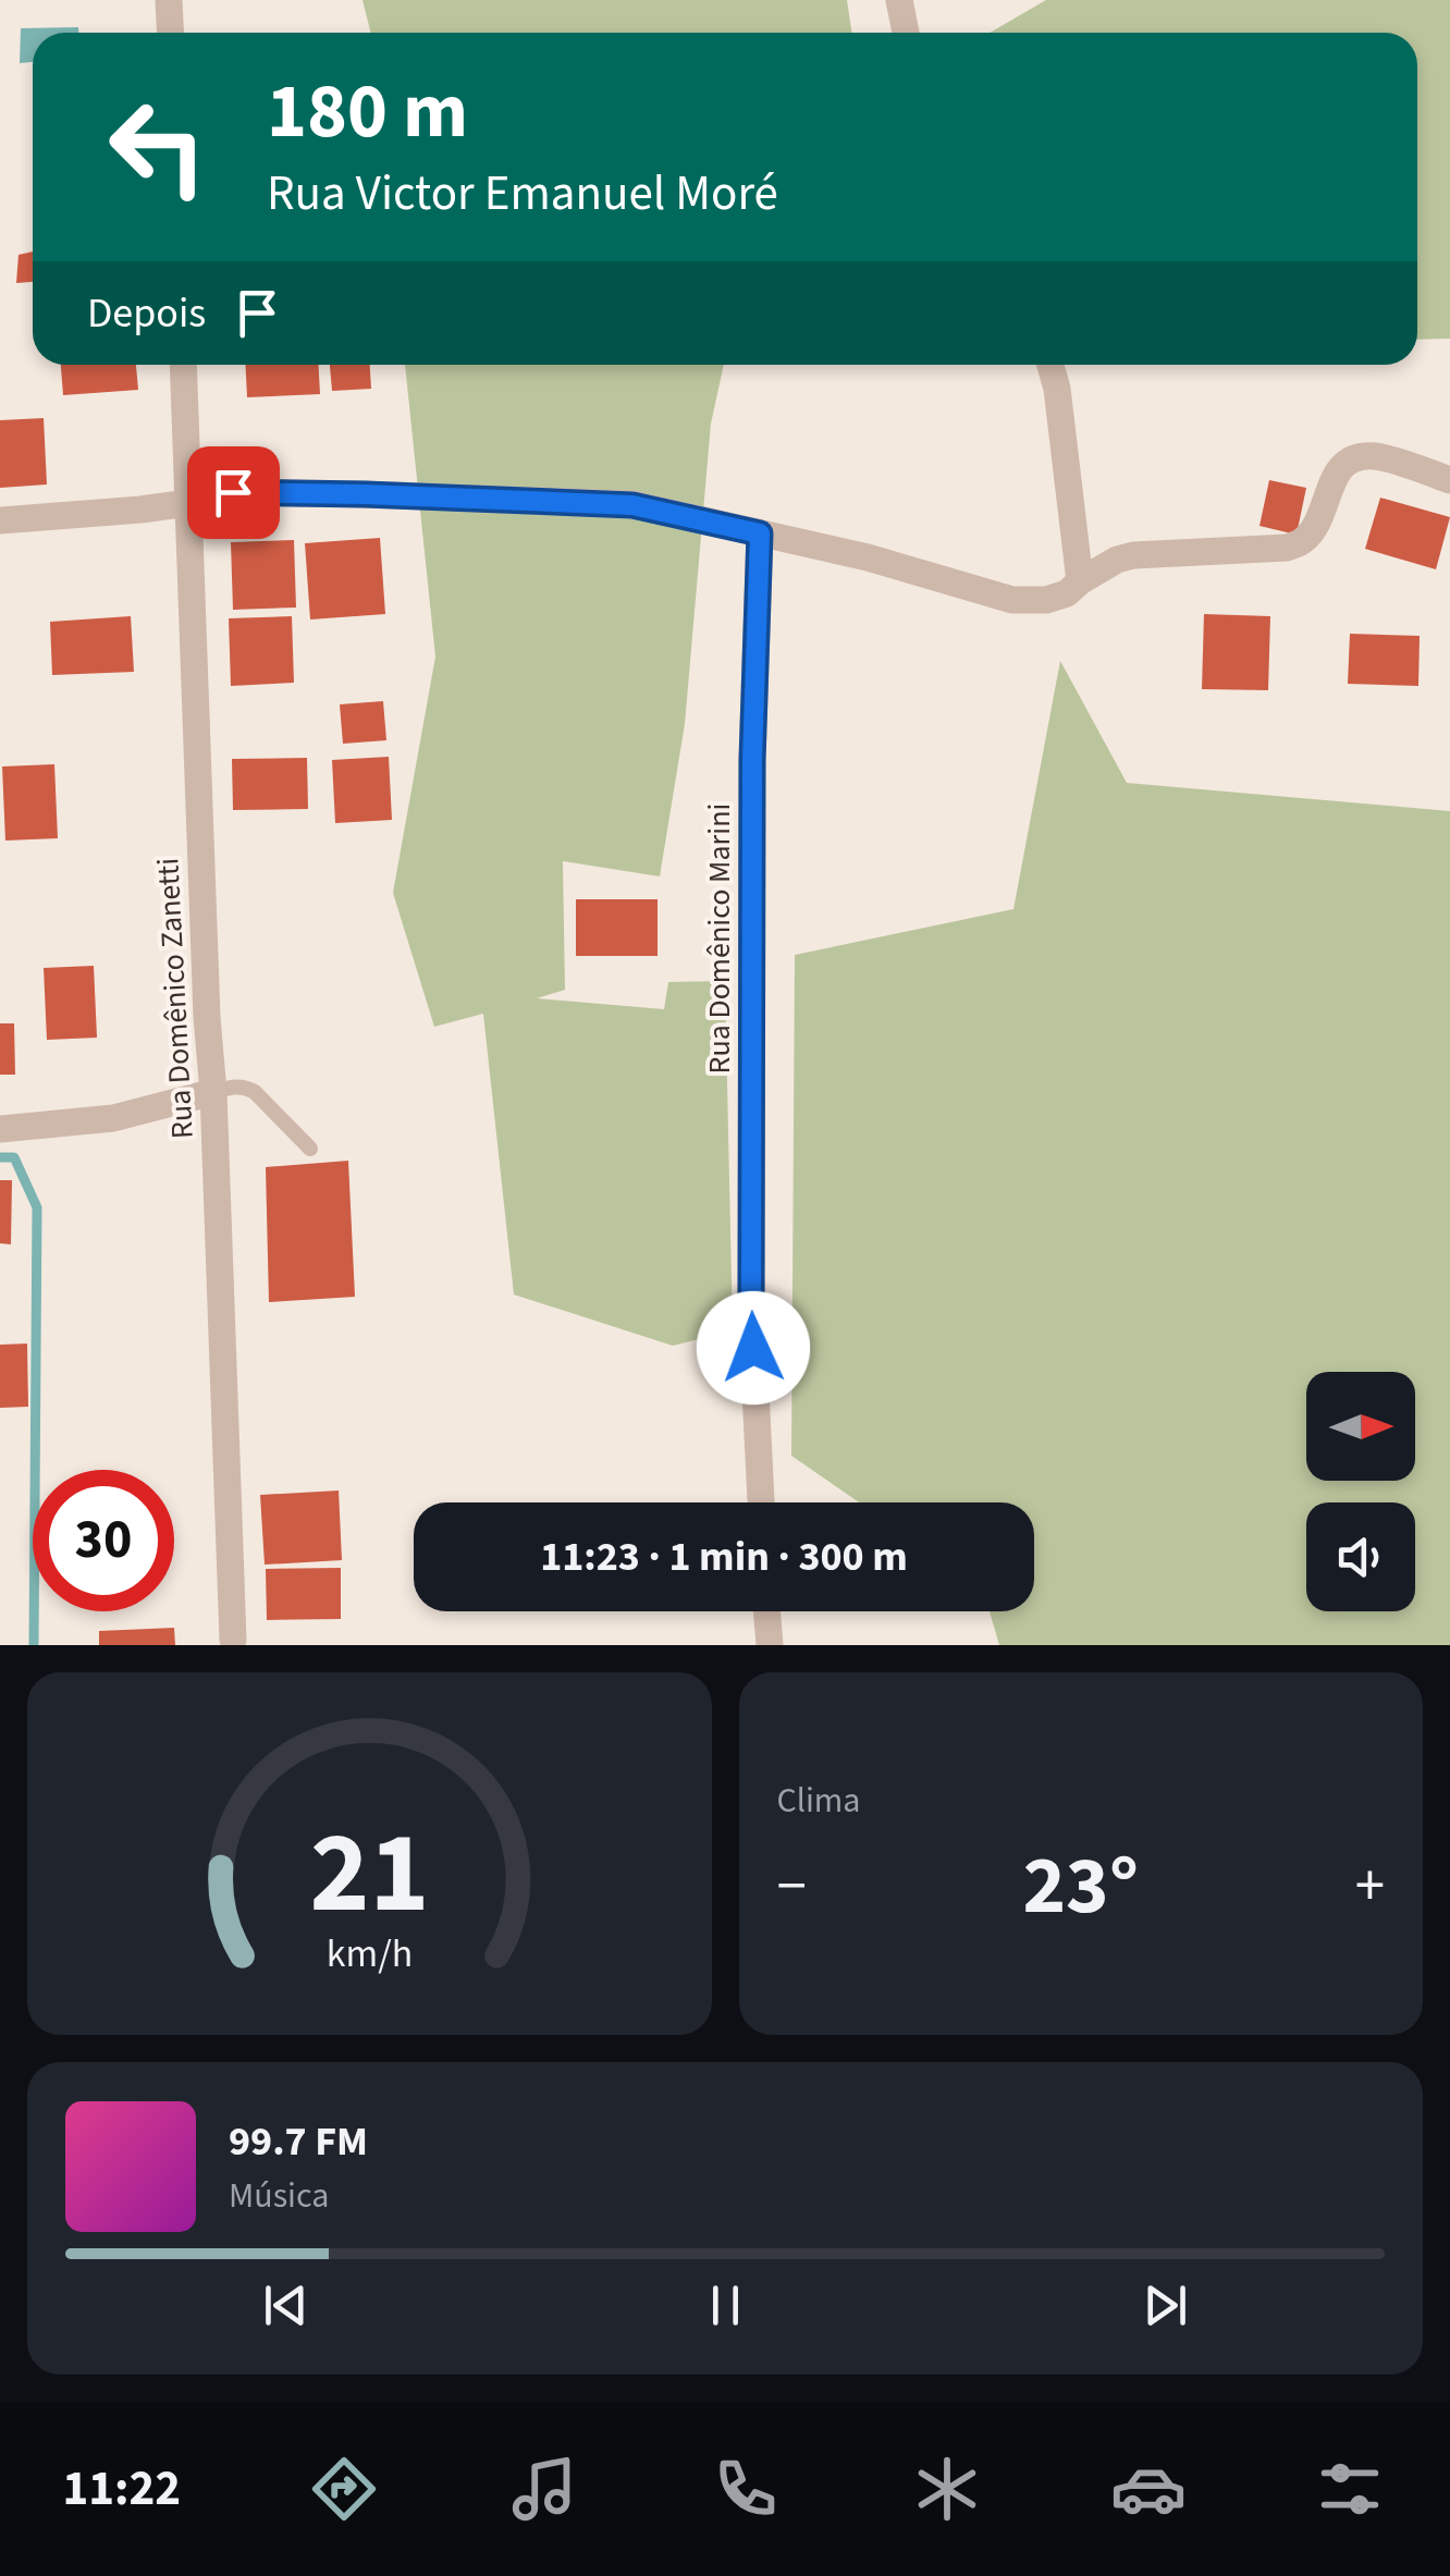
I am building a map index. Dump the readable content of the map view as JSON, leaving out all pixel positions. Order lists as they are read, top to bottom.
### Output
{
  "streets": {
    "street": ["Rua Domênico Marini", "Rua Domênico Zanetti"]
  },
  "north": "right",
  "page": {
    "turn": ["180 m", "Rua Victor Emanuel Moré"],
    "then": "Depois",
    "limit": "30",
    "trip": "11:23 · 1 min · 300 m",
    "tile": "Clima",
    "heat": ["−", "23°", "+"],
    "song": ["99.7 FM", "Música"],
    "tabs": "11:22",
    "gauge": ["21", "km/h"]
  }
}
